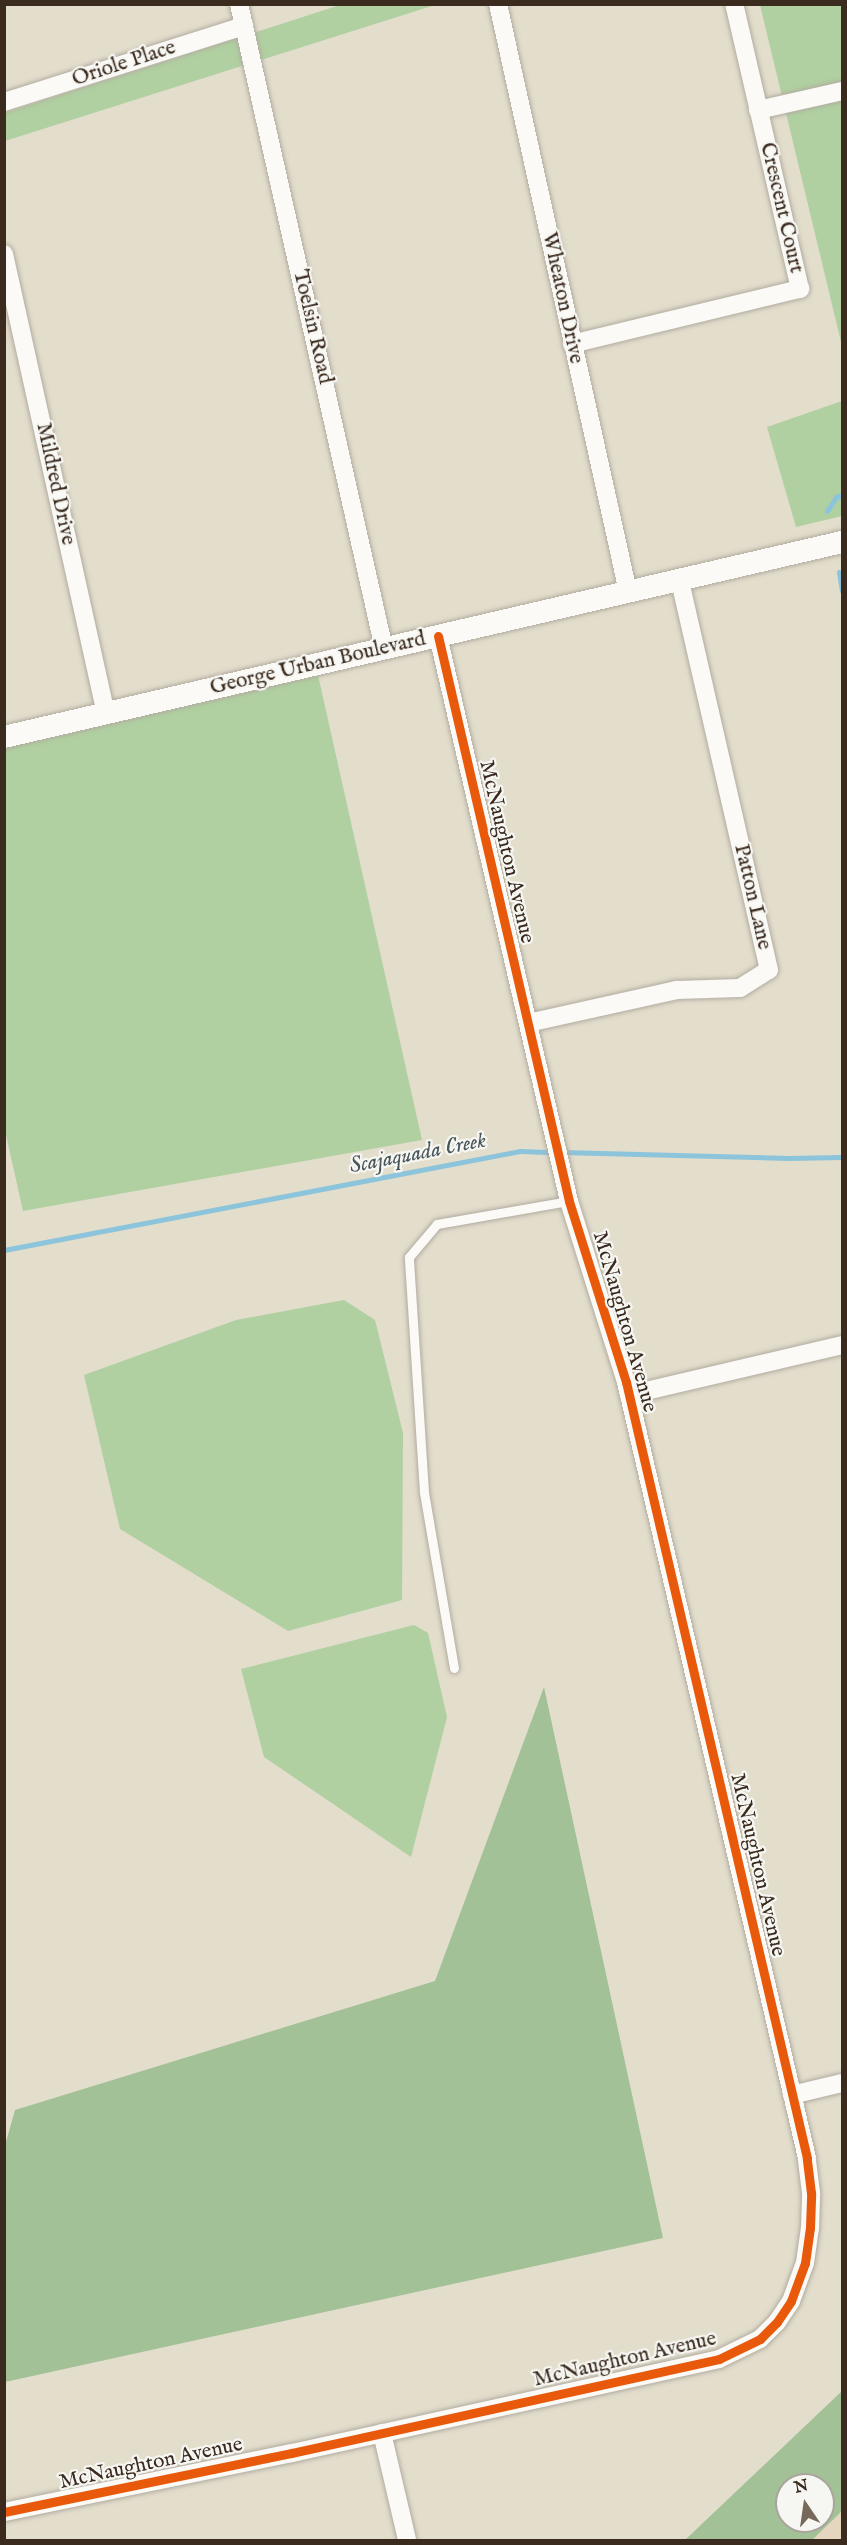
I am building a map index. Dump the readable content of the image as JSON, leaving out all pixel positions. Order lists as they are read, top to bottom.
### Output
{
  "streets": {
    "street": [
      "Oriole Place",
      "Crescent Court",
      "Wheaton Drive",
      "Toelsin Road",
      "Mildred Drive",
      "George Urban Boulevard",
      "McNaughton Avenue",
      "Patton Lane"
    ]
  },
  "crossings": [
    ["Oriole Place", "Toelsin Road"],
    ["Crescent Court", "Wheaton Drive"],
    ["Wheaton Drive", "George Urban Boulevard"],
    ["Toelsin Road", "George Urban Boulevard"],
    ["Mildred Drive", "George Urban Boulevard"],
    ["George Urban Boulevard", "McNaughton Avenue"],
    ["George Urban Boulevard", "Patton Lane"],
    ["McNaughton Avenue", "Patton Lane"]
  ],
  "water": ["Scajaquada Creek"],
  "north": "top"
}
